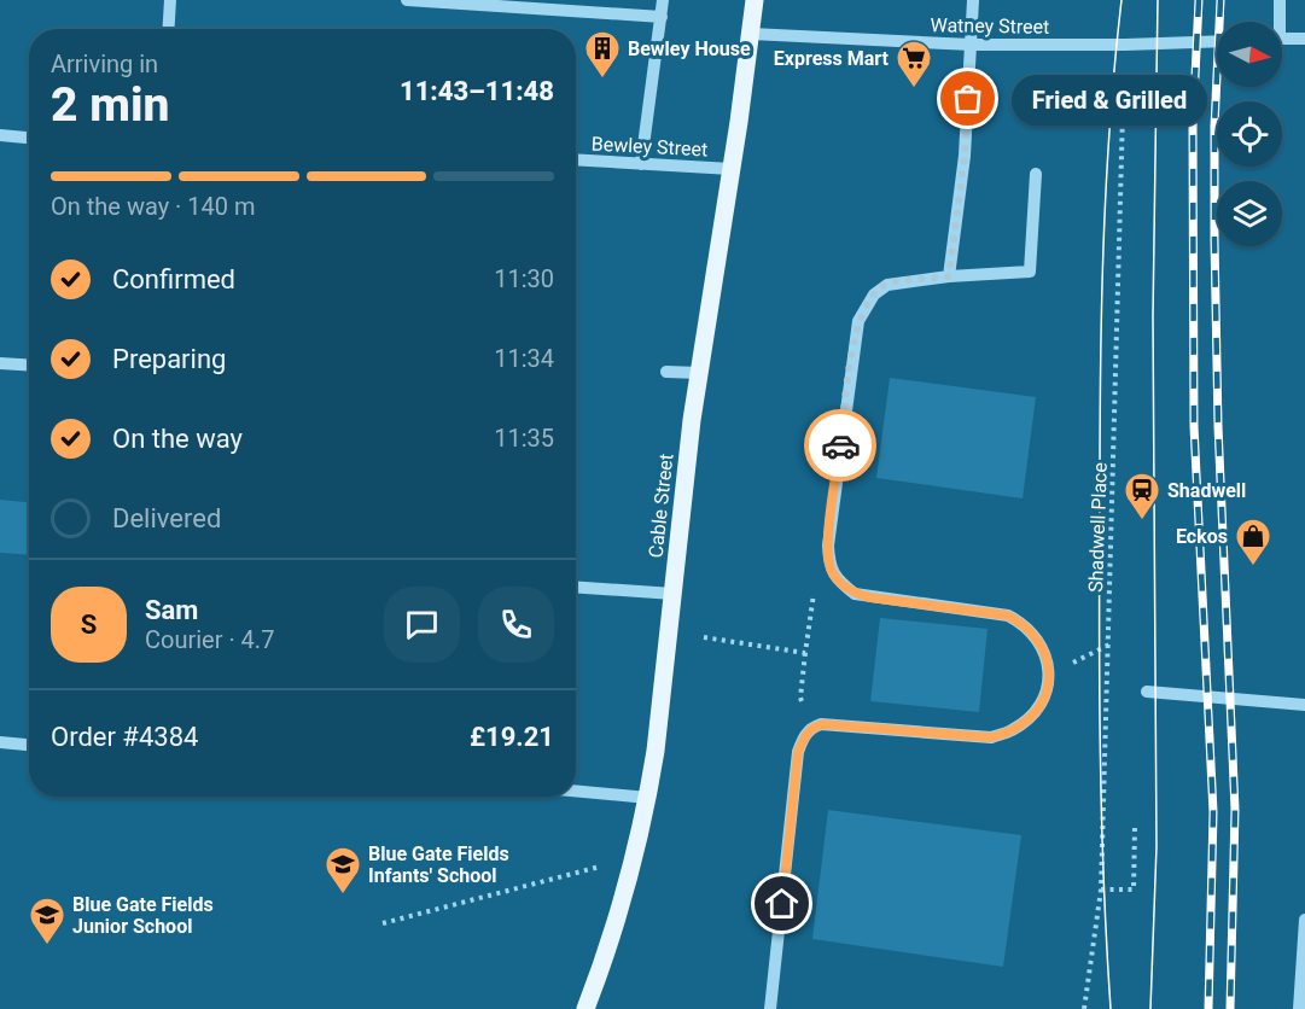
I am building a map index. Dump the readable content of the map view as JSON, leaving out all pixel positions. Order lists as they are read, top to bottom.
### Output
{
  "streets": {
    "main road": ["Cable Street"],
    "street": ["Watney Street", "Bewley Street"],
    "path": ["Shadwell Place"]
  },
  "crossings": [
    ["Watney Street", "Cable Street"],
    ["Watney Street", "Shadwell Place"],
    ["Bewley Street", "Cable Street"]
  ],
  "places": {
    "building": ["Bewley House"],
    "supermarket": ["Express Mart"],
    "other": ["Fried & Grilled"],
    "station": ["Shadwell"],
    "shop": ["Eckos"],
    "school or university": ["Blue Gate Fields Infants' School", "Blue Gate Fields Junior School"]
  },
  "north": "right",
  "page": {
    "heading": ["2 min", "Arriving in", "11:43–11:48"],
    "panel": [
      "Sam",
      "Courier · 4.7",
      "Order #4384",
      "£19.21"
    ],
    "bubble": "Fried & Grilled",
    "bar": "On the way · 140 m",
    "list": [
      ["Confirmed", "11:30"],
      ["Preparing", "11:34"],
      ["On the way", "11:35"],
      "Delivered"
    ],
    "round": "S"
  }
}
